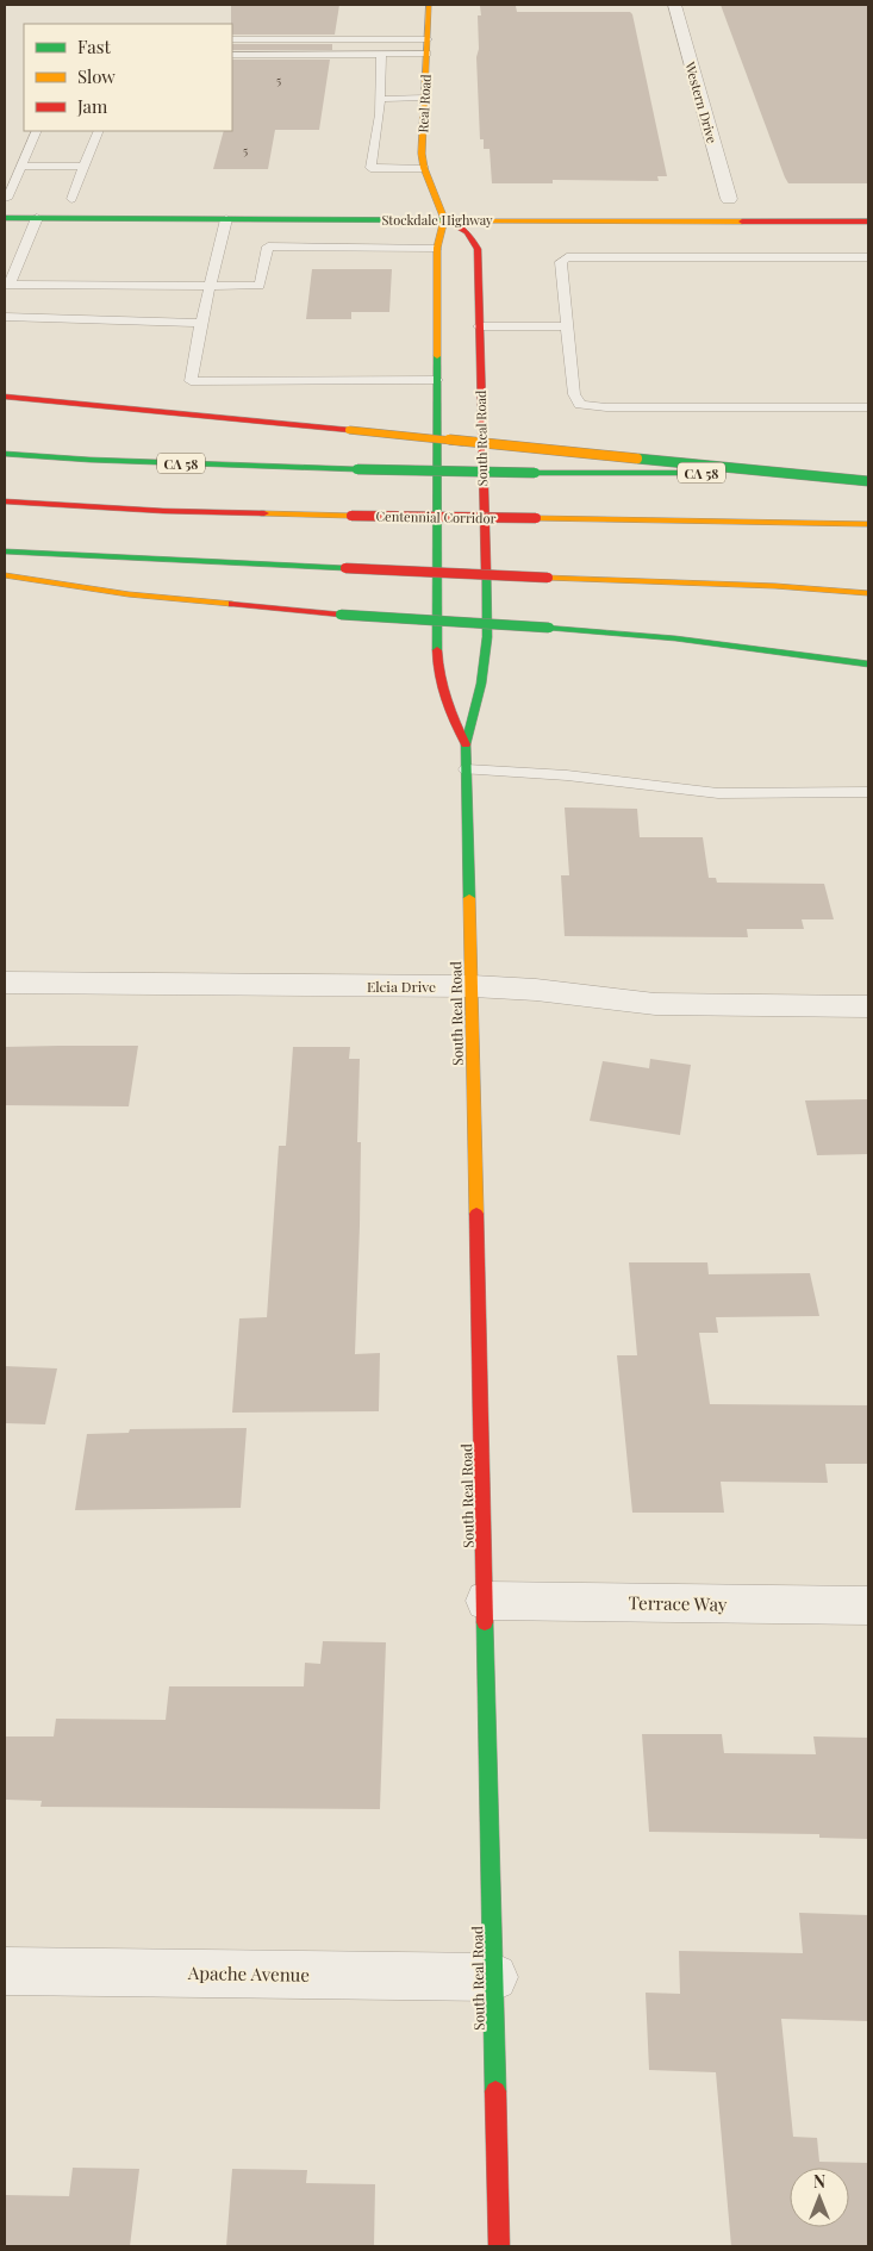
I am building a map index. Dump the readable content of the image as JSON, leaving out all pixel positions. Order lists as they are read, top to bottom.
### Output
{
  "streets": {
    "main road": [
      "Real Road",
      "Stockdale Highway",
      "South Real Road",
      "CA 58",
      "Centennial Corridor"
    ],
    "street": [
      "Western Drive",
      "Elcia Drive",
      "Terrace Way",
      "Apache Avenue"
    ]
  },
  "crossings": [
    ["Real Road", "Stockdale Highway"],
    ["Real Road", "South Real Road"],
    ["Stockdale Highway", "South Real Road"],
    ["South Real Road", "Elcia Drive"],
    ["South Real Road", "Terrace Way"],
    ["South Real Road", "Apache Avenue"]
  ],
  "house_numbers": ["5", "5"],
  "legend": ["Fast", "Slow", "Jam"],
  "north": "top"
}
